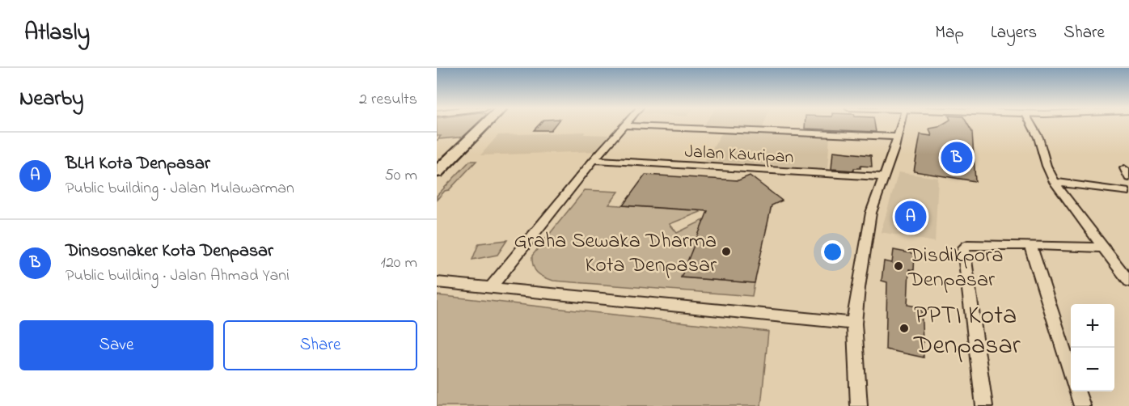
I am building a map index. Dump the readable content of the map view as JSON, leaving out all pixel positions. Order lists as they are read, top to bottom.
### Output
{
  "streets": {
    "street": ["Jalan Kauripan"]
  },
  "places": ["Graha Sewaka Dharma Kota Denpasar", "Disdikpora Denpasar", "PPTI Kota Denpasar"],
  "page": {
    "header": "Atlasly",
    "nav": ["Map", "Layers", "Share"],
    "heading": ["Nearby", "2 results"],
    "list": [
      {
        "mark": "A",
        "name": "BLH Kota Denpasar",
        "note": "Public building · Jalan Mulawarman",
        "value": "50 m"
      },
      {
        "mark": "B",
        "name": "Dinsosnaker Kota Denpasar",
        "note": "Public building · Jalan Ahmad Yani",
        "value": "120 m"
      }
    ],
    "pins": ["B", "A"],
    "map_buttons": ["+", "−"],
    "buttons": ["Save", "Share"]
  }
}
